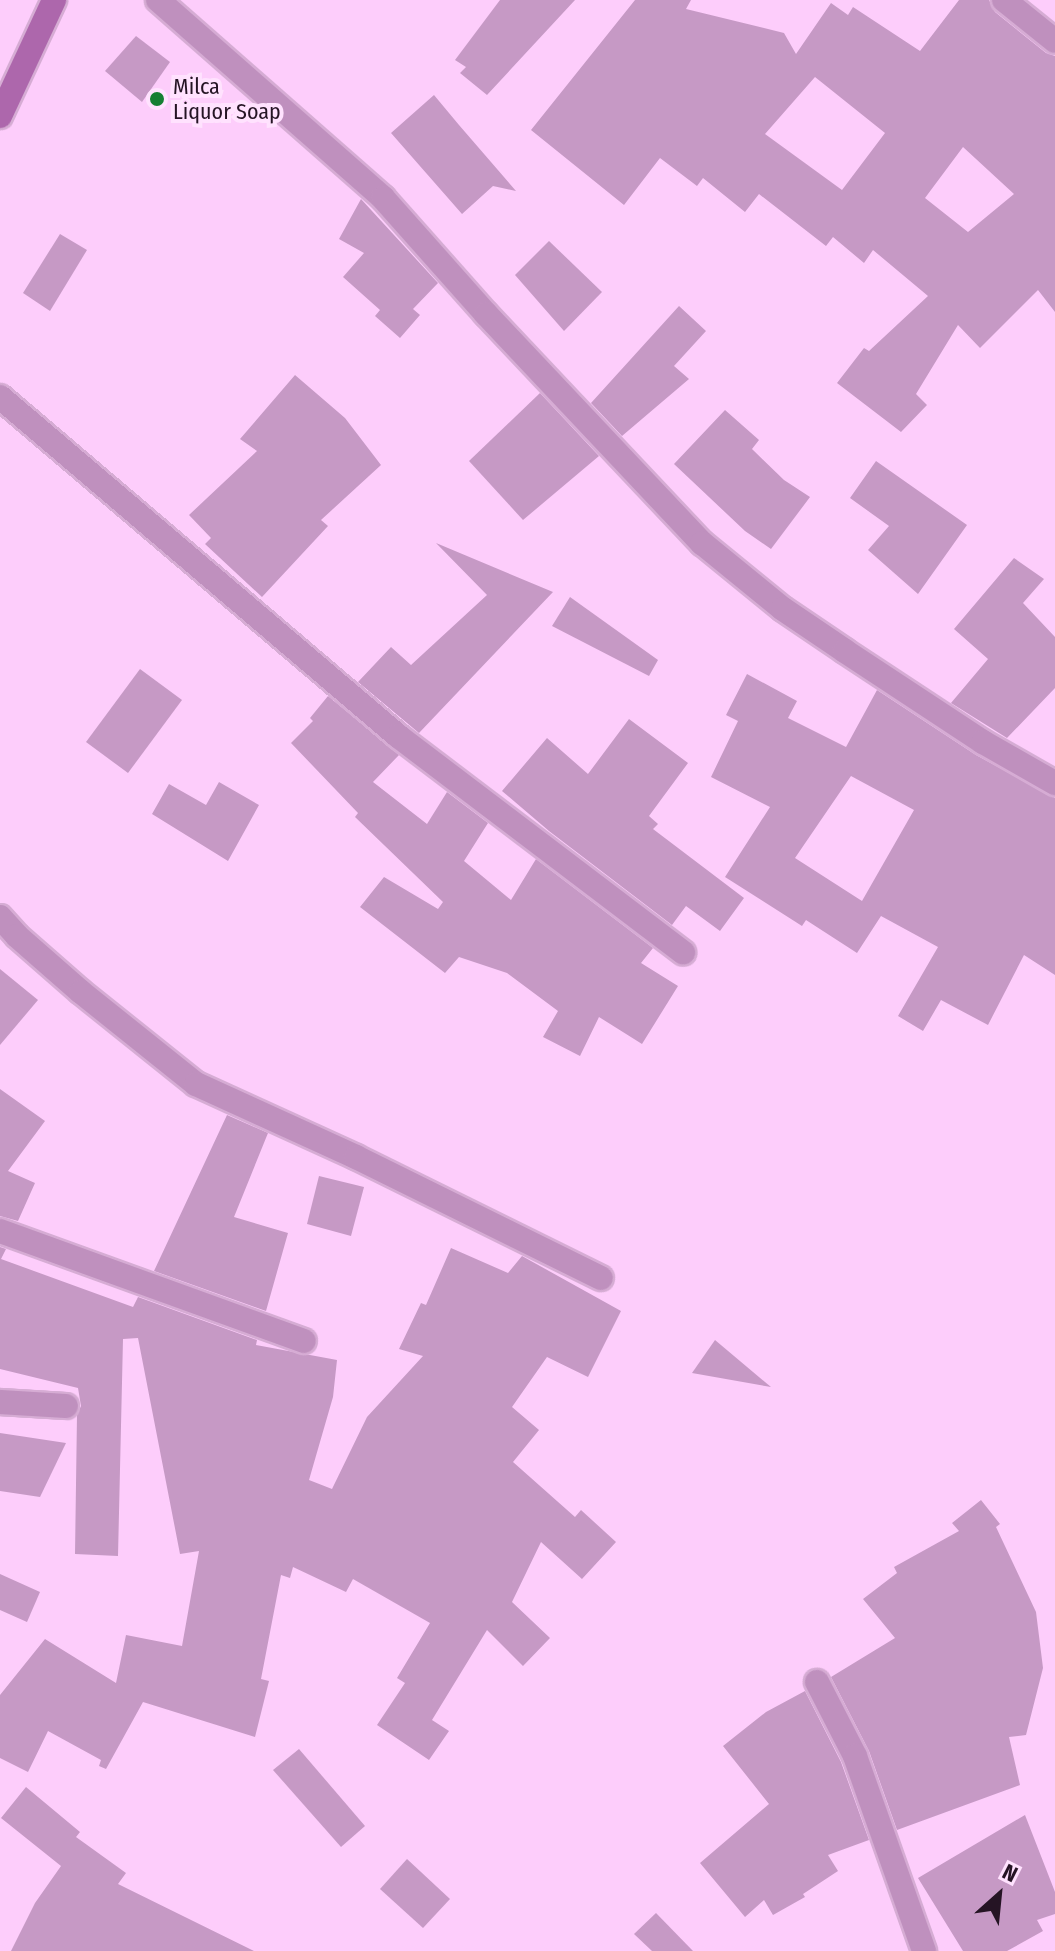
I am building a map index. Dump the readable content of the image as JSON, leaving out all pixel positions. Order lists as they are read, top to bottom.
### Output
{
  "places": ["Milca Liquor Soap"],
  "north": "top right"
}
